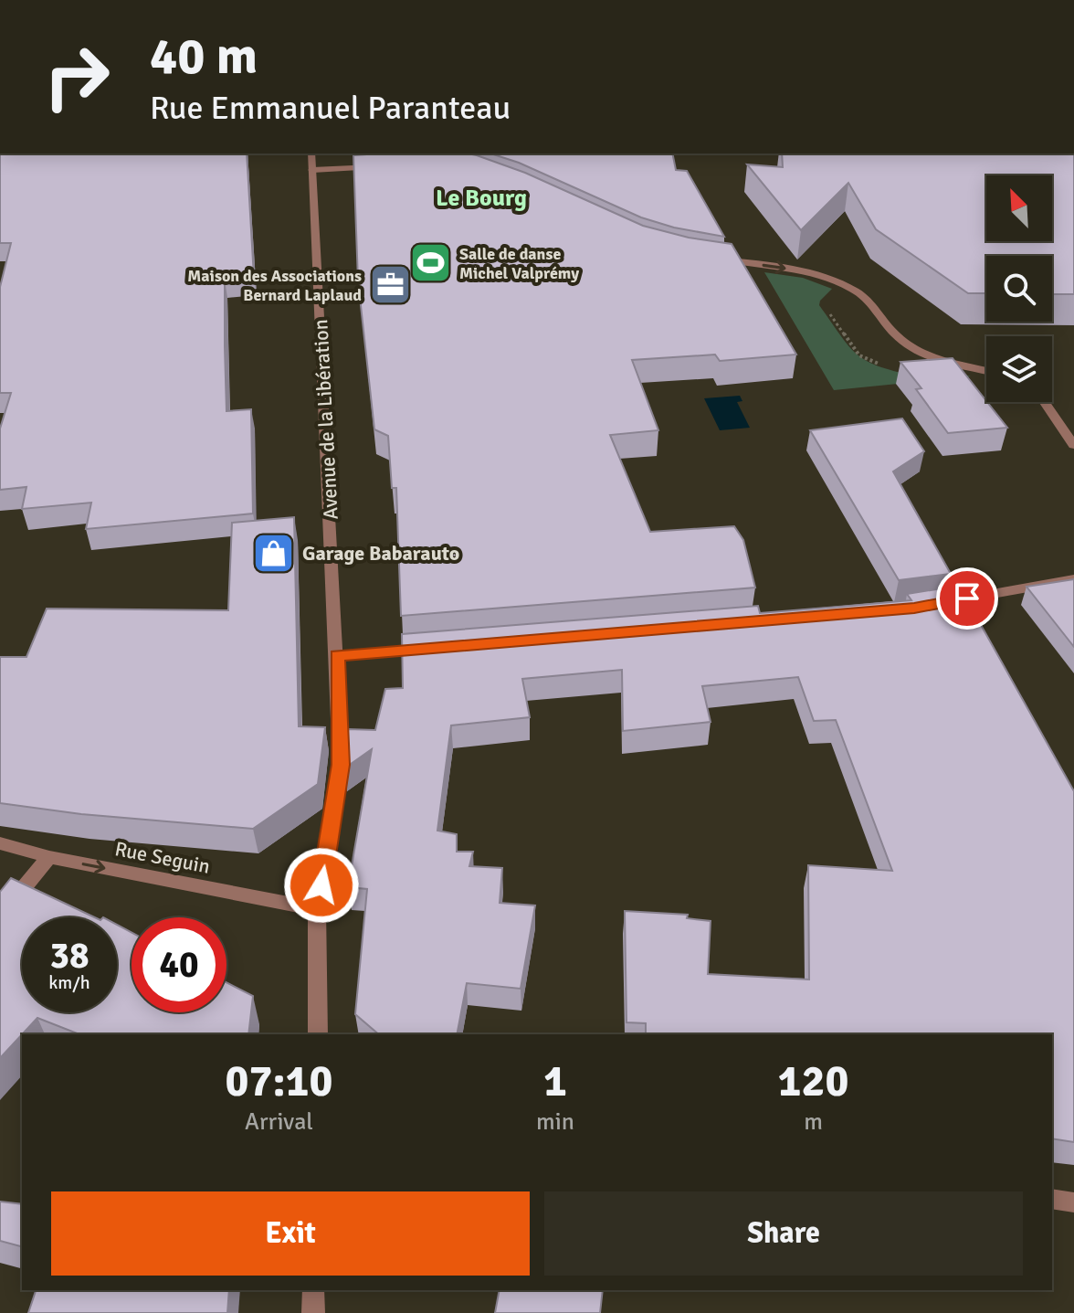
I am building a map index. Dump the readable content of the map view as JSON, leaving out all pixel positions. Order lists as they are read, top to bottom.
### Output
{
  "streets": {
    "street": ["Avenue de la Libération", "Rue Seguin"]
  },
  "crossings": [
    ["Avenue de la Libération", "Rue Seguin"]
  ],
  "one_way": ["Rue Seguin"],
  "districts": ["Le Bourg"],
  "places": {
    "sports": ["Salle de danse Michel Valprémy"],
    "office": ["Maison des Associations Bernard Laplaud"],
    "shop": ["Garage Babarauto"]
  },
  "north": "top left",
  "page": {
    "turn": ["40 m", "Rue Emmanuel Paranteau"],
    "speed": "38 km/h",
    "limit": "40",
    "eta": [
      "07:10",
      "Arrival",
      "1",
      "min",
      "120",
      "m"
    ],
    "buttons": ["Exit", "Share"]
  }
}
